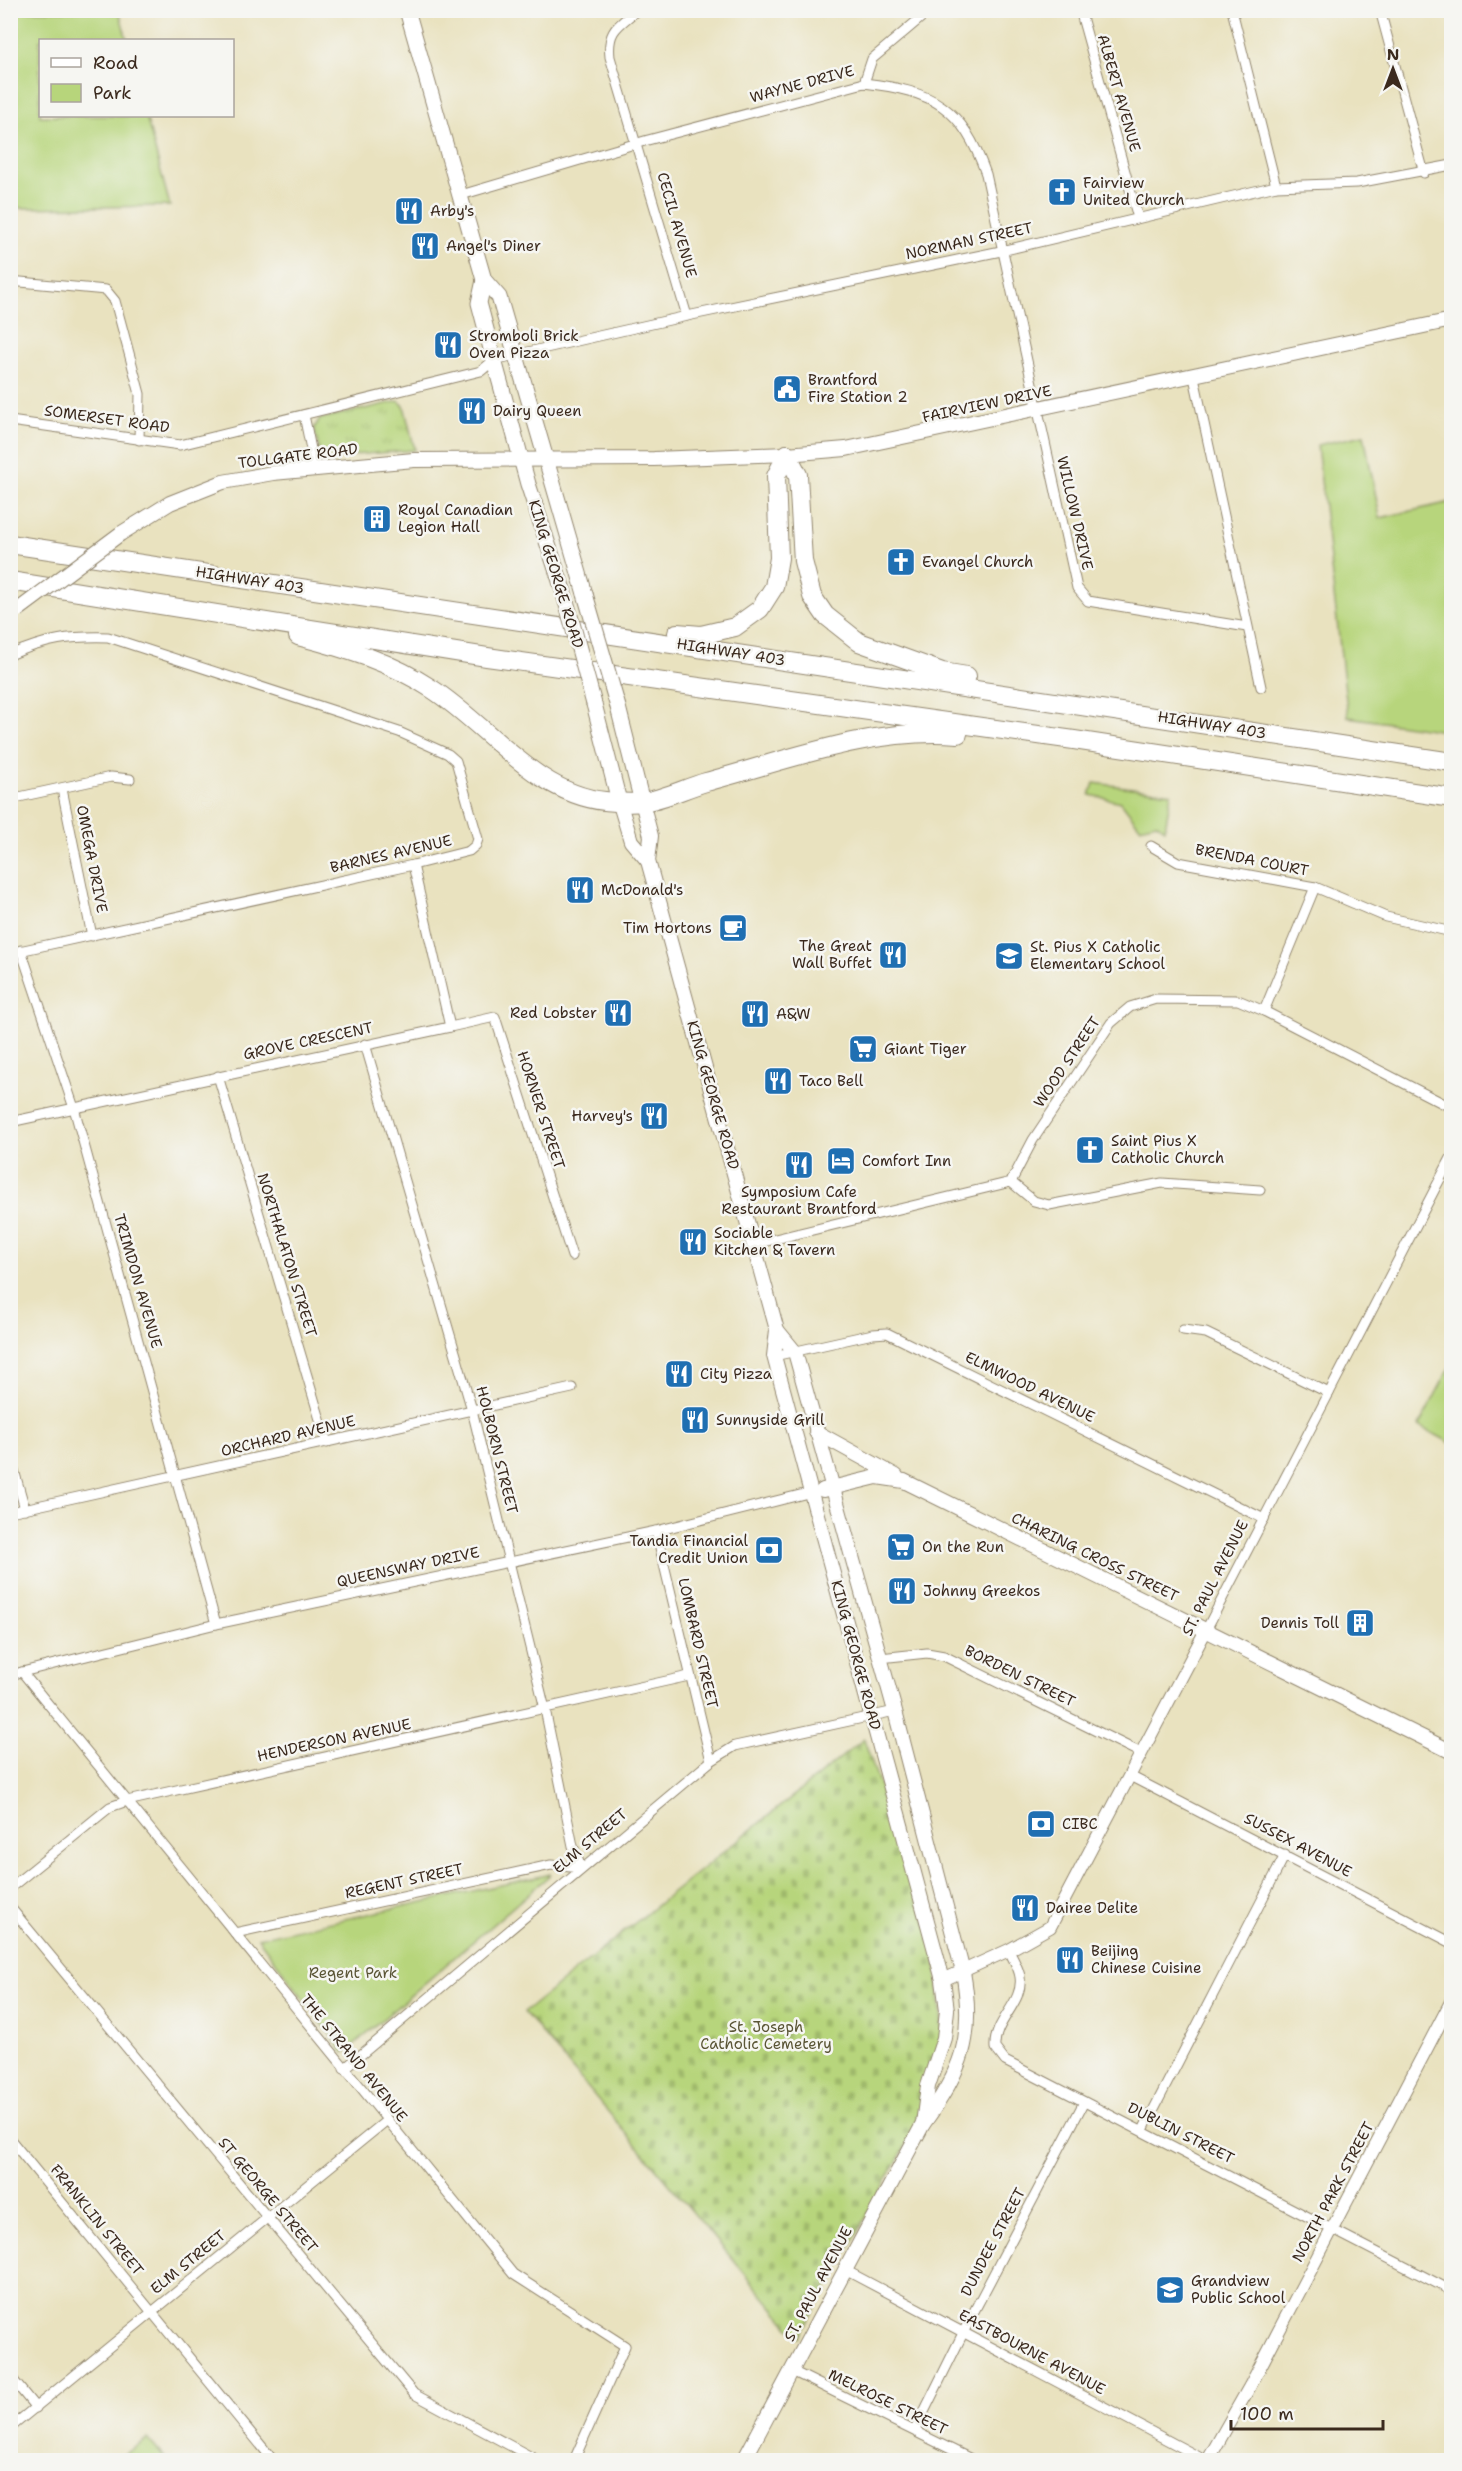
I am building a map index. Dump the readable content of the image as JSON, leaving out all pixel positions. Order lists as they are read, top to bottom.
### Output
{
  "streets": {
    "highway": ["HIGHWAY 403"],
    "main road": [
      "FAIRVIEW DRIVE",
      "TOLLGATE ROAD",
      "KING GEORGE ROAD",
      "CHARING CROSS STREET",
      "ST. PAUL AVENUE"
    ],
    "street": [
      "WAYNE DRIVE",
      "ALBERT AVENUE",
      "CECIL AVENUE",
      "NORMAN STREET",
      "SOMERSET ROAD",
      "WILLOW DRIVE",
      "BARNES AVENUE",
      "OMEGA DRIVE",
      "BRENDA COURT",
      "GROVE CRESCENT",
      "WOOD STREET",
      "HORNER STREET",
      "NORTHALATON STREET",
      "TRIMDON AVENUE",
      "ELMWOOD AVENUE",
      "ORCHARD AVENUE",
      "HOLBORN STREET",
      "QUEENSWAY DRIVE",
      "LOMBARD STREET",
      "BORDEN STREET",
      "HENDERSON AVENUE",
      "ELM STREET",
      "SUSSEX AVENUE",
      "REGENT STREET",
      "THE STRAND AVENUE",
      "DUBLIN STREET",
      "NORTH PARK STREET",
      "ST GEORGE STREET",
      "FRANKLIN STREET",
      "DUNDEE STREET",
      "EASTBOURNE AVENUE",
      "MELROSE STREET"
    ]
  },
  "crossings": [
    ["WAYNE DRIVE", "CECIL AVENUE"],
    ["WAYNE DRIVE", "NORMAN STREET"],
    ["WAYNE DRIVE", "FAIRVIEW DRIVE"],
    ["WAYNE DRIVE", "WILLOW DRIVE"],
    ["WAYNE DRIVE", "KING GEORGE ROAD"],
    ["ALBERT AVENUE", "NORMAN STREET"],
    ["CECIL AVENUE", "NORMAN STREET"],
    ["NORMAN STREET", "SOMERSET ROAD"],
    ["NORMAN STREET", "KING GEORGE ROAD"],
    ["FAIRVIEW DRIVE", "TOLLGATE ROAD"],
    ["FAIRVIEW DRIVE", "WILLOW DRIVE"],
    ["FAIRVIEW DRIVE", "KING GEORGE ROAD"],
    ["SOMERSET ROAD", "KING GEORGE ROAD"],
    ["TOLLGATE ROAD", "KING GEORGE ROAD"],
    ["KING GEORGE ROAD", "ELMWOOD AVENUE"],
    ["KING GEORGE ROAD", "CHARING CROSS STREET"],
    ["KING GEORGE ROAD", "QUEENSWAY DRIVE"],
    ["KING GEORGE ROAD", "ST. PAUL AVENUE"],
    ["KING GEORGE ROAD", "BORDEN STREET"],
    ["KING GEORGE ROAD", "ELM STREET"],
    ["BARNES AVENUE", "OMEGA DRIVE"],
    ["BARNES AVENUE", "TRIMDON AVENUE"],
    ["GROVE CRESCENT", "HORNER STREET"],
    ["GROVE CRESCENT", "NORTHALATON STREET"],
    ["GROVE CRESCENT", "TRIMDON AVENUE"],
    ["GROVE CRESCENT", "HOLBORN STREET"],
    ["NORTHALATON STREET", "ORCHARD AVENUE"],
    ["TRIMDON AVENUE", "ORCHARD AVENUE"],
    ["TRIMDON AVENUE", "QUEENSWAY DRIVE"],
    ["ELMWOOD AVENUE", "ST. PAUL AVENUE"],
    ["ORCHARD AVENUE", "HOLBORN STREET"],
    ["HOLBORN STREET", "QUEENSWAY DRIVE"],
    ["HOLBORN STREET", "HENDERSON AVENUE"],
    ["HOLBORN STREET", "ELM STREET"],
    ["HOLBORN STREET", "REGENT STREET"],
    ["CHARING CROSS STREET", "QUEENSWAY DRIVE"],
    ["CHARING CROSS STREET", "ST. PAUL AVENUE"],
    ["QUEENSWAY DRIVE", "LOMBARD STREET"],
    ["QUEENSWAY DRIVE", "THE STRAND AVENUE"],
    ["ST. PAUL AVENUE", "BORDEN STREET"],
    ["ST. PAUL AVENUE", "SUSSEX AVENUE"],
    ["ST. PAUL AVENUE", "DUBLIN STREET"],
    ["ST. PAUL AVENUE", "EASTBOURNE AVENUE"],
    ["ST. PAUL AVENUE", "MELROSE STREET"],
    ["LOMBARD STREET", "HENDERSON AVENUE"],
    ["LOMBARD STREET", "ELM STREET"],
    ["HENDERSON AVENUE", "THE STRAND AVENUE"],
    ["ELM STREET", "REGENT STREET"],
    ["ELM STREET", "THE STRAND AVENUE"],
    ["ELM STREET", "ST GEORGE STREET"],
    ["ELM STREET", "FRANKLIN STREET"],
    ["REGENT STREET", "THE STRAND AVENUE"],
    ["DUBLIN STREET", "NORTH PARK STREET"],
    ["DUBLIN STREET", "DUNDEE STREET"],
    ["NORTH PARK STREET", "EASTBOURNE AVENUE"],
    ["DUNDEE STREET", "EASTBOURNE AVENUE"],
    ["DUNDEE STREET", "MELROSE STREET"]
  ],
  "parks": ["Regent Park", "St. Joseph Catholic Cemetery"],
  "places": {
    "church": ["Fairview United Church", "Evangel Church", "Saint Pius X Catholic Church"],
    "restaurant": [
      "Arby's",
      "Angel's Diner",
      "Stromboli Brick Oven Pizza",
      "Dairy Queen",
      "McDonald's",
      "The Great Wall Buffet",
      "Red Lobster",
      "A&W",
      "Taco Bell",
      "Harvey's",
      "Symposium Cafe Restaurant Brantford",
      "Sociable Kitchen & Tavern",
      "City Pizza",
      "Sunnyside Grill",
      "Johnny Greekos",
      "Dairee Delite",
      "Beijing Chinese Cuisine"
    ],
    "public building": ["Brantford Fire Station 2"],
    "building": ["Royal Canadian Legion Hall", "Dennis Toll"],
    "cafe": ["Tim Hortons"],
    "school or university": ["St. Pius X Catholic Elementary School", "Grandview Public School"],
    "supermarket": ["Giant Tiger", "On the Run"],
    "hotel": ["Comfort Inn"],
    "bank": ["Tandia Financial Credit Union", "CIBC"]
  },
  "legend": ["Road", "Park"],
  "scale_bar": "100 m",
  "north": "top"
}
